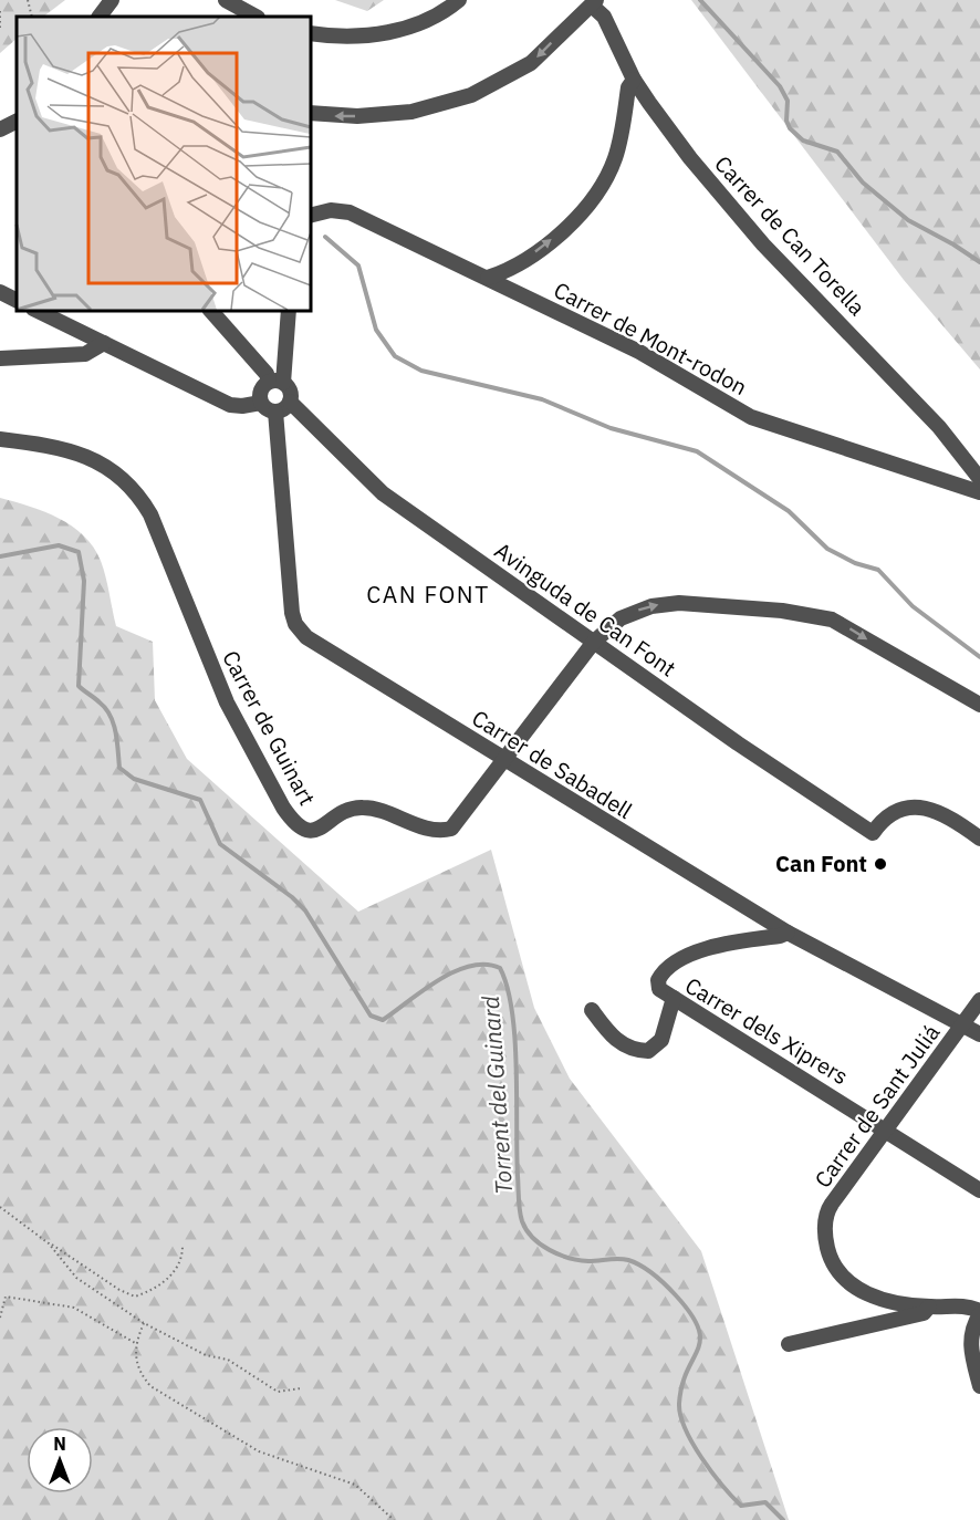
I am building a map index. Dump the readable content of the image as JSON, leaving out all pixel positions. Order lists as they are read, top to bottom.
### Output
{
  "streets": {
    "street": [
      "Carrer de Can Torella",
      "Carrer de Mont-rodon",
      "Avinguda de Can Font",
      "Carrer de Guinart",
      "Carrer de Sabadell",
      "Carrer dels Xiprers",
      "Carrer de Sant Juliá"
    ]
  },
  "crossings": [
    ["Avinguda de Can Font", "Carrer de Guinart"],
    ["Avinguda de Can Font", "Carrer de Sabadell"],
    ["Carrer de Guinart", "Carrer de Sabadell"],
    ["Carrer de Sabadell", "Carrer dels Xiprers"],
    ["Carrer de Sabadell", "Carrer de Sant Juliá"],
    ["Carrer dels Xiprers", "Carrer de Sant Juliá"]
  ],
  "districts": ["CAN FONT"],
  "water": ["Torrent del Guinard"],
  "places": ["Can Font"],
  "north": "top"
}
